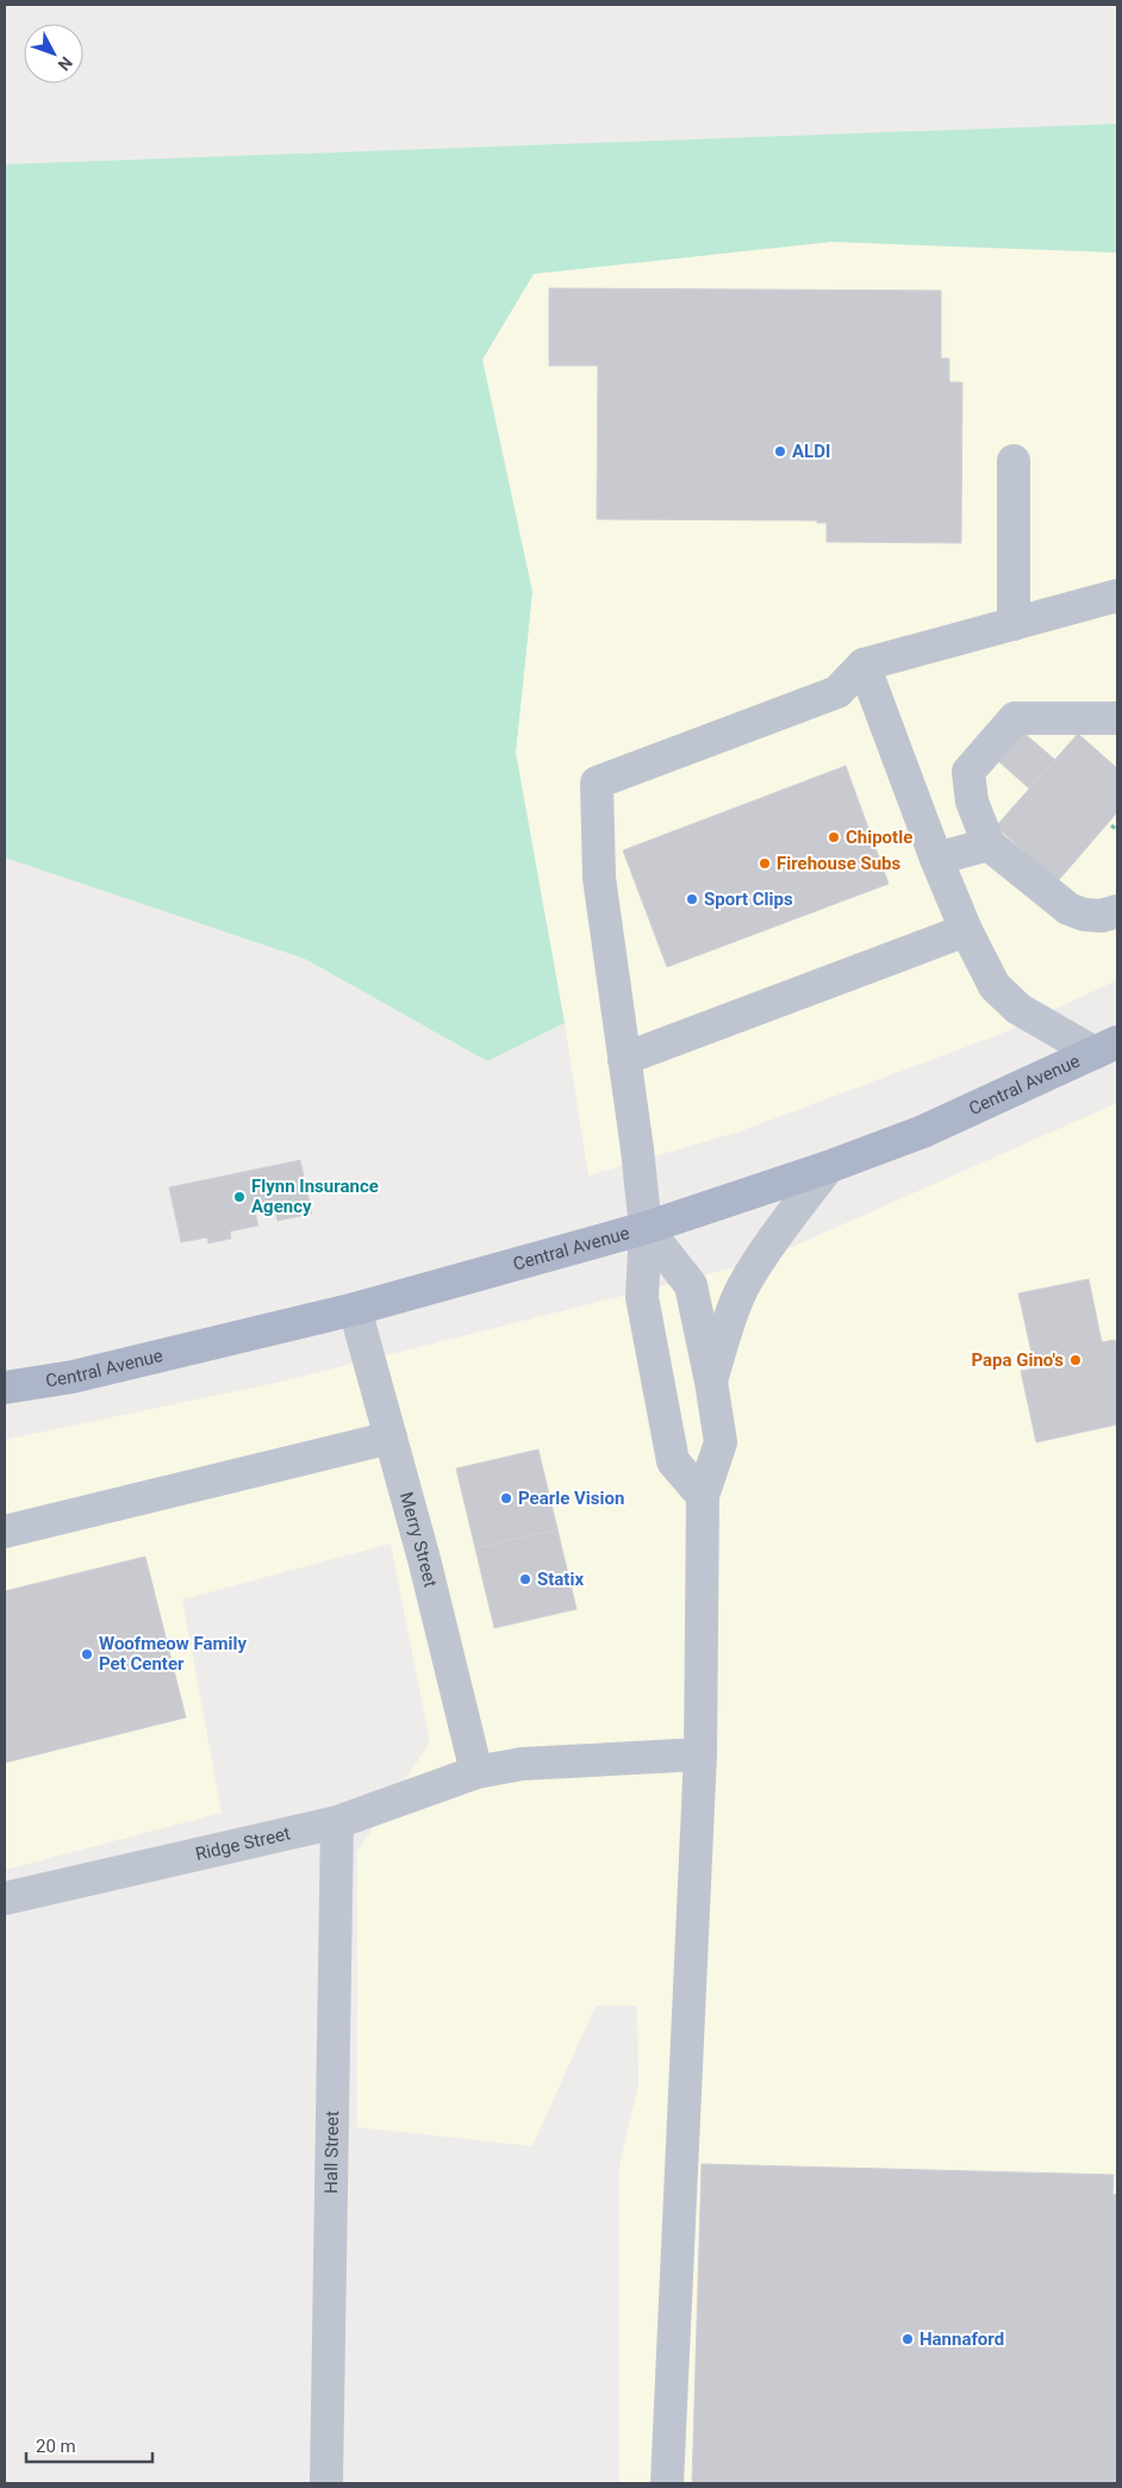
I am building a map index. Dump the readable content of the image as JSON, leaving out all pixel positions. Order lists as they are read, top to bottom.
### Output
{
  "streets": {
    "main road": ["Central Avenue"],
    "street": ["Merry Street", "Ridge Street", "Hall Street"]
  },
  "crossings": [
    ["Central Avenue", "Merry Street"],
    ["Merry Street", "Ridge Street"],
    ["Ridge Street", "Hall Street"]
  ],
  "places": [
    "ALDI",
    "Chipotle",
    "Firehouse Subs",
    "Sport Clips",
    "Flynn Insurance Agency",
    "Papa Gino's",
    "Pearle Vision",
    "Statix",
    "Woofmeow Family Pet Center",
    "Hannaford"
  ],
  "scale_bar": "20 m",
  "north": "bottom right"
}
